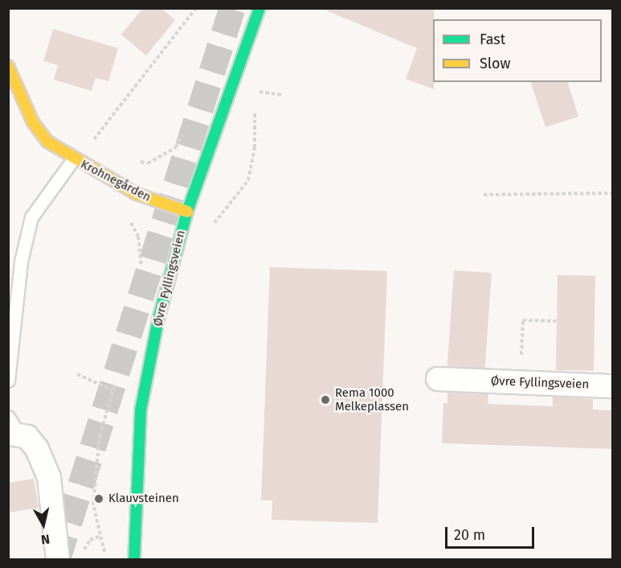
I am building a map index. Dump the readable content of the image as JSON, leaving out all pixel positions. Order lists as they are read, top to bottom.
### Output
{
  "streets": {
    "main road": ["Krohnegården", "Øvre Fyllingsveien"]
  },
  "crossings": [
    ["Krohnegården", "Øvre Fyllingsveien"]
  ],
  "places": ["Rema 1000 Melkeplassen", "Klauvsteinen"],
  "legend": ["Fast", "Slow"],
  "scale_bar": "20 m",
  "north": "bottom"
}
